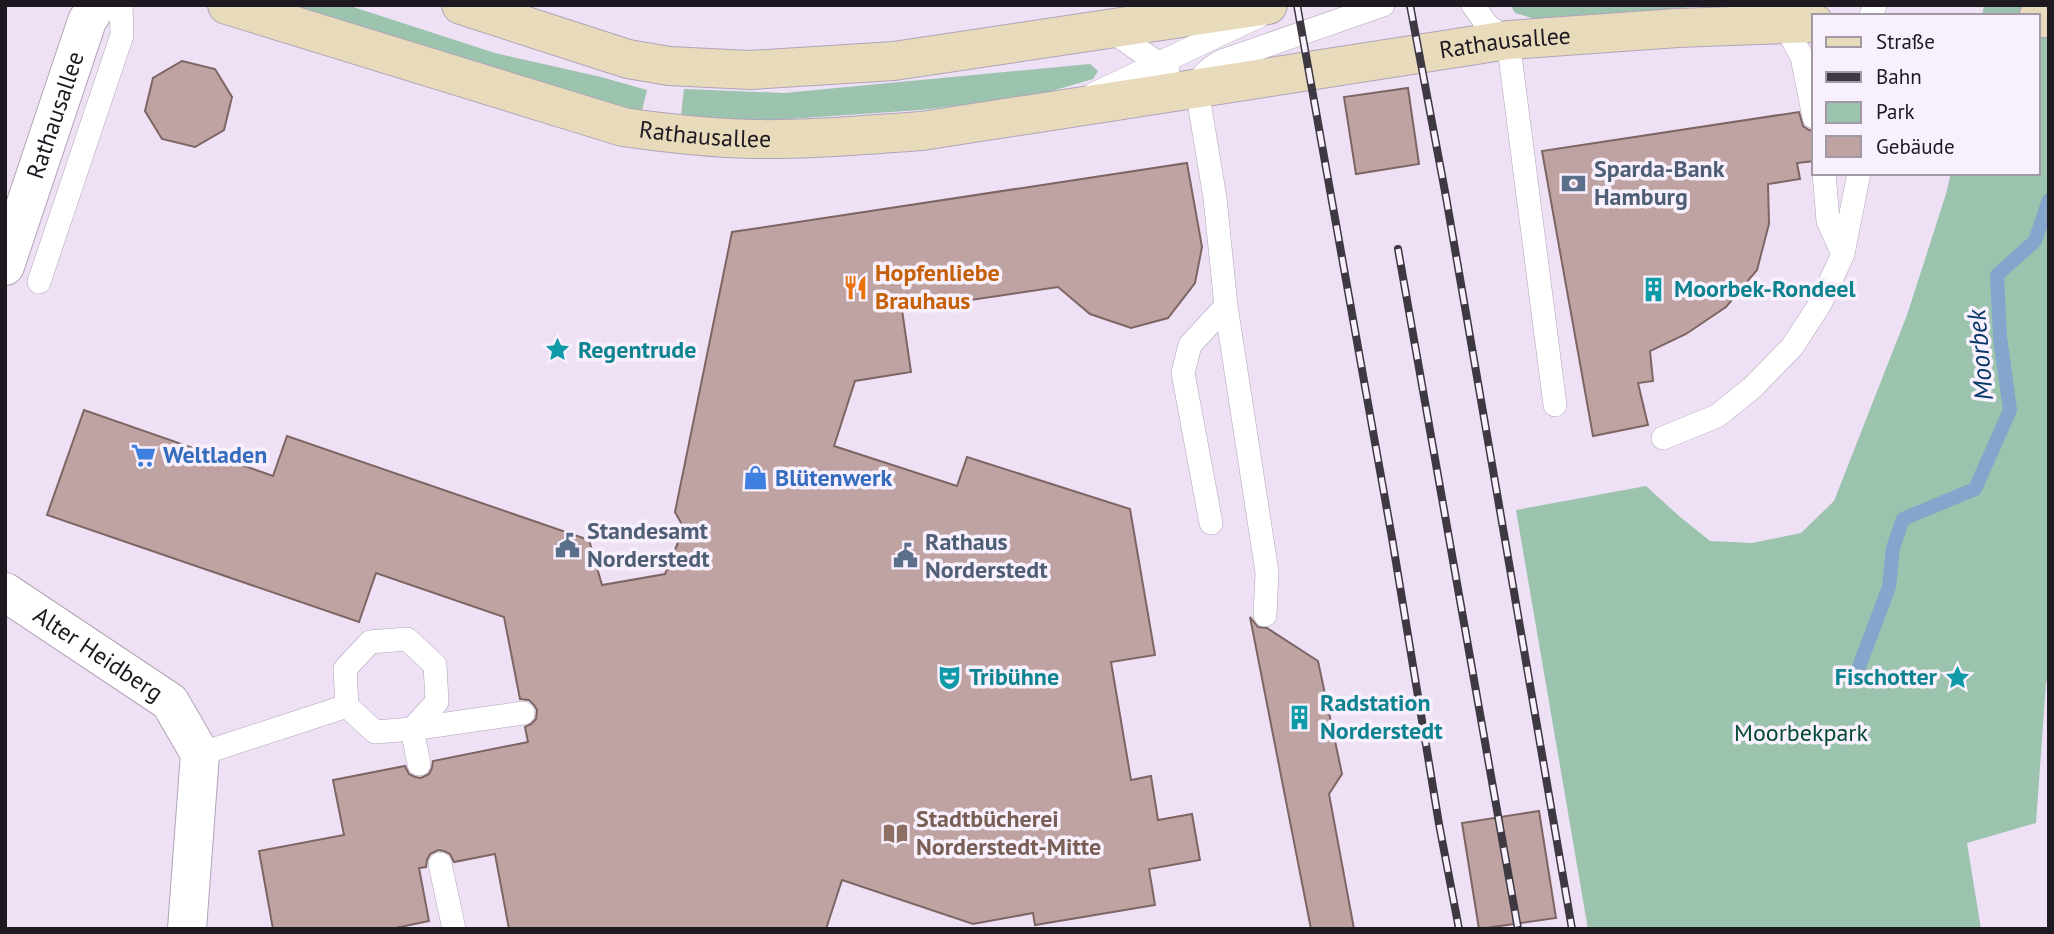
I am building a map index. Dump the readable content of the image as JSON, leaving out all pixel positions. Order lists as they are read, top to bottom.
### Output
{
  "streets": {
    "main road": ["Rathausallee"],
    "street": ["Alter Heidberg"]
  },
  "water": ["Moorbek"],
  "parks": ["Moorbekpark"],
  "places": {
    "bank": ["Sparda-Bank Hamburg"],
    "restaurant": ["Hopfenliebe Brauhaus"],
    "building": ["Moorbek-Rondeel", "Radstation Norderstedt"],
    "place": ["Regentrude", "Fischotter"],
    "supermarket": ["Weltladen"],
    "shop": ["Blütenwerk"],
    "public building": ["Standesamt Norderstedt", "Rathaus Norderstedt"],
    "theatre": ["Tribühne"],
    "library": ["Stadtbücherei Norderstedt-Mitte"]
  },
  "legend": [
    "Straße",
    "Bahn",
    "Park",
    "Gebäude"
  ]
}
